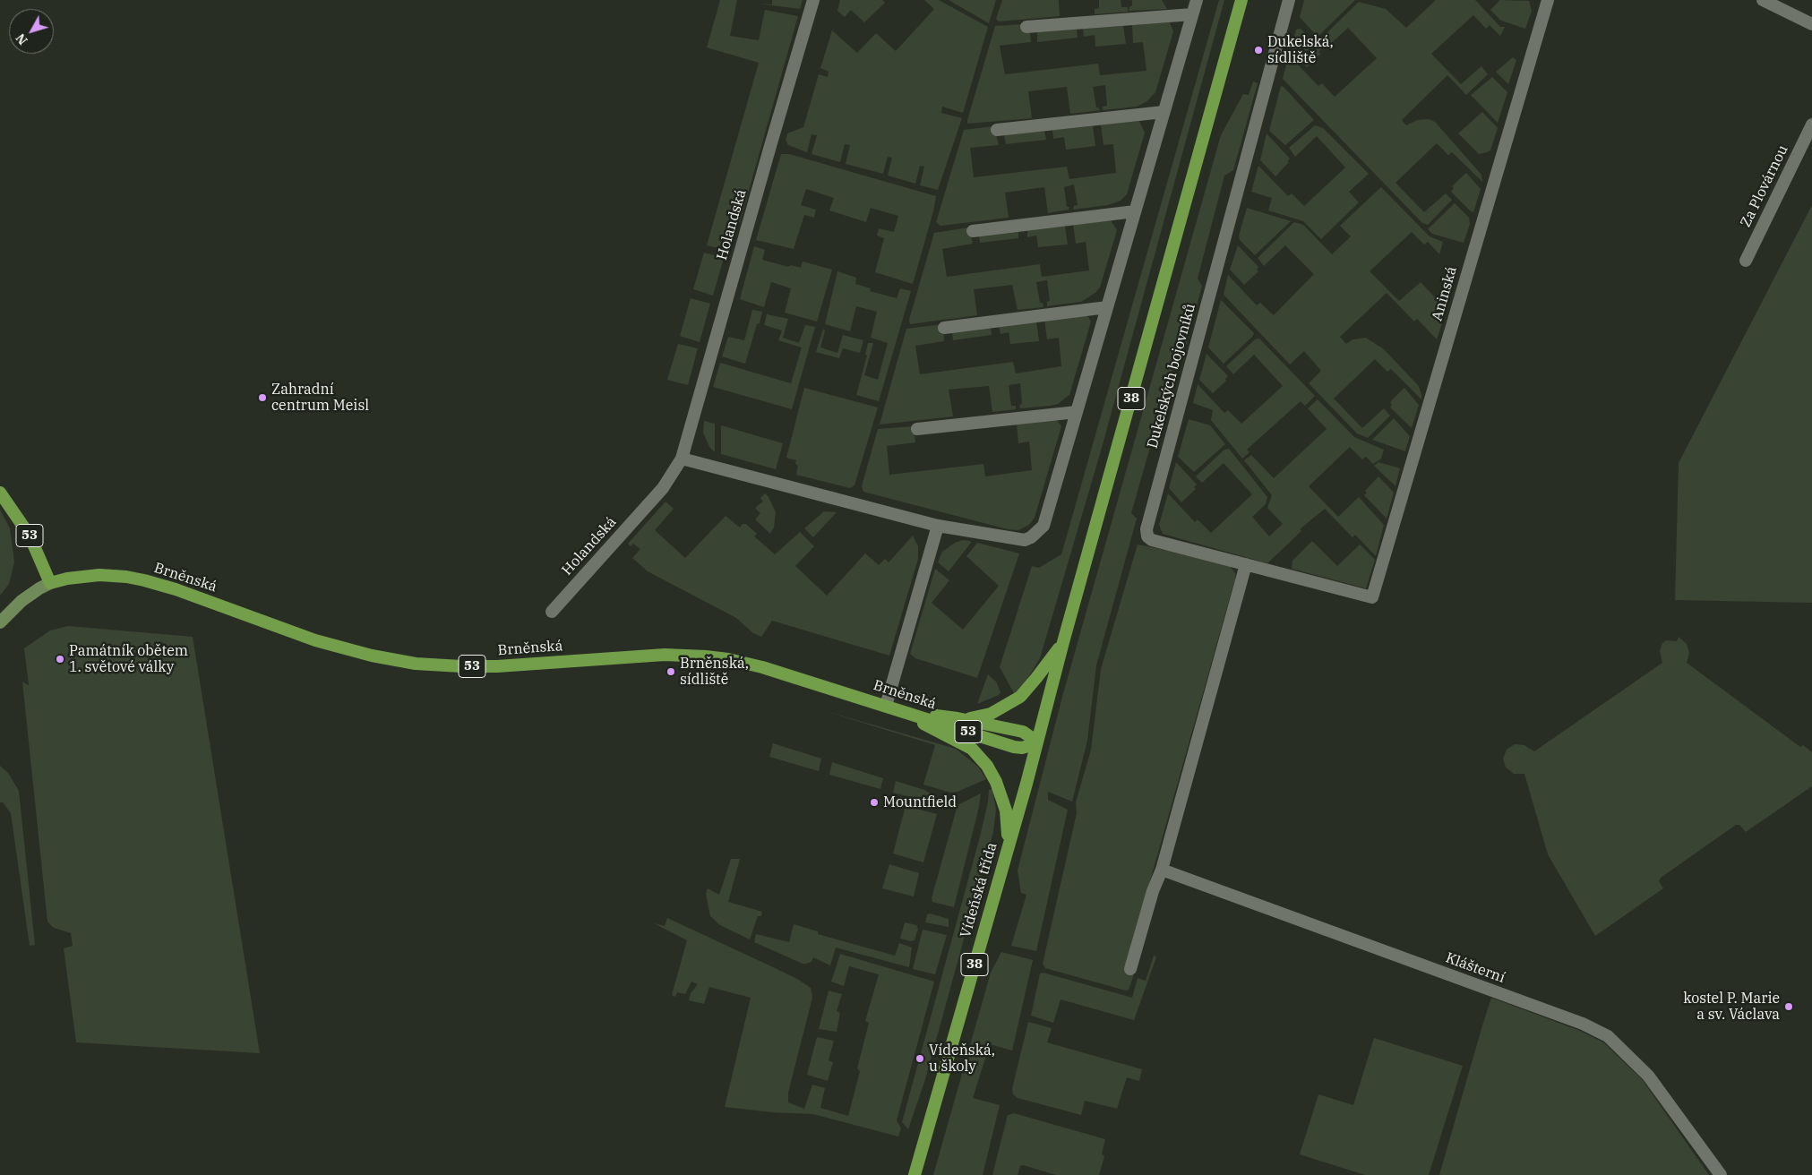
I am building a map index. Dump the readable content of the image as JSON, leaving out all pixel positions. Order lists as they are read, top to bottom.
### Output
{
  "streets": {
    "main road": [
      "38",
      "53",
      "Brněnská",
      "Vídeňská třída"
    ],
    "street": [
      "Za Plovárnou",
      "Holandská",
      "Aninská",
      "Dukelských bojovníků",
      "Klášterní"
    ]
  },
  "crossings": [
    ["Aninská", "Dukelských bojovníků"],
    ["38", "Brněnská"],
    ["38", "Vídeňská třída"],
    ["53", "Brněnská"],
    ["Brněnská", "Vídeňská třída"]
  ],
  "places": [
    "Dukelská, sídliště",
    "Zahradní centrum Meisl",
    "Památník obětem 1. světové války",
    "Brněnská, sídliště",
    "Mountfield",
    "kostel P. Marie a sv. Václava",
    "Vídeňská, u školy"
  ],
  "north": "bottom left"
}
